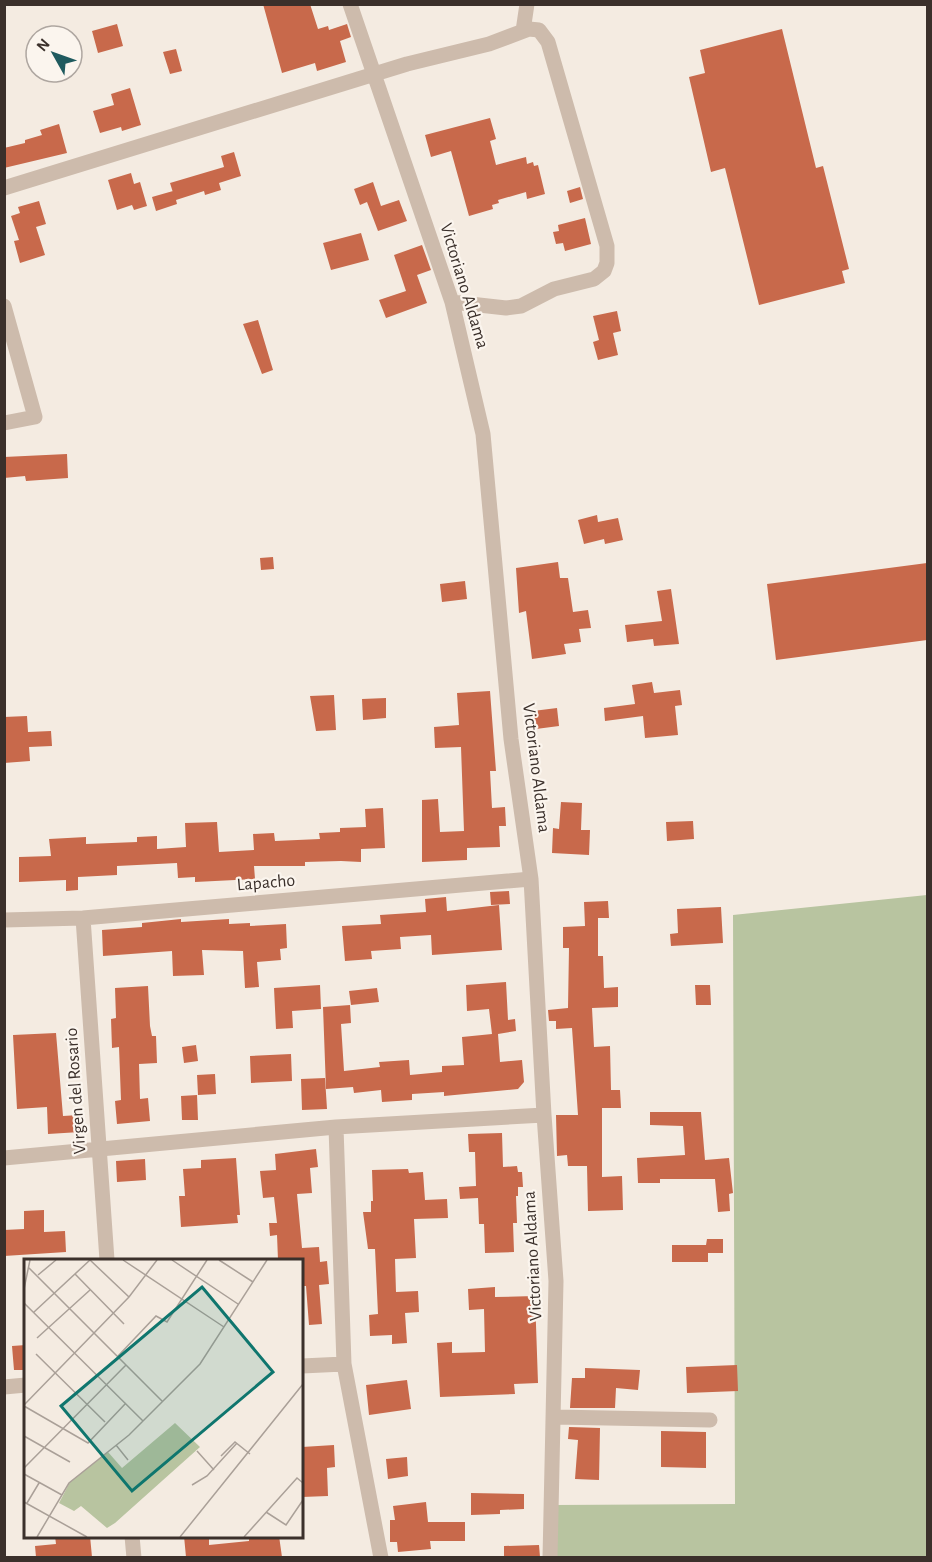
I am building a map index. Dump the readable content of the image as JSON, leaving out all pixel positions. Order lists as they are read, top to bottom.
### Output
{
  "streets": {
    "street": ["Victoriano Aldama", "Lapacho", "Virgen del Rosario"]
  },
  "crossings": [
    ["Victoriano Aldama", "Lapacho"],
    ["Lapacho", "Virgen del Rosario"]
  ],
  "north": "top left"
}
